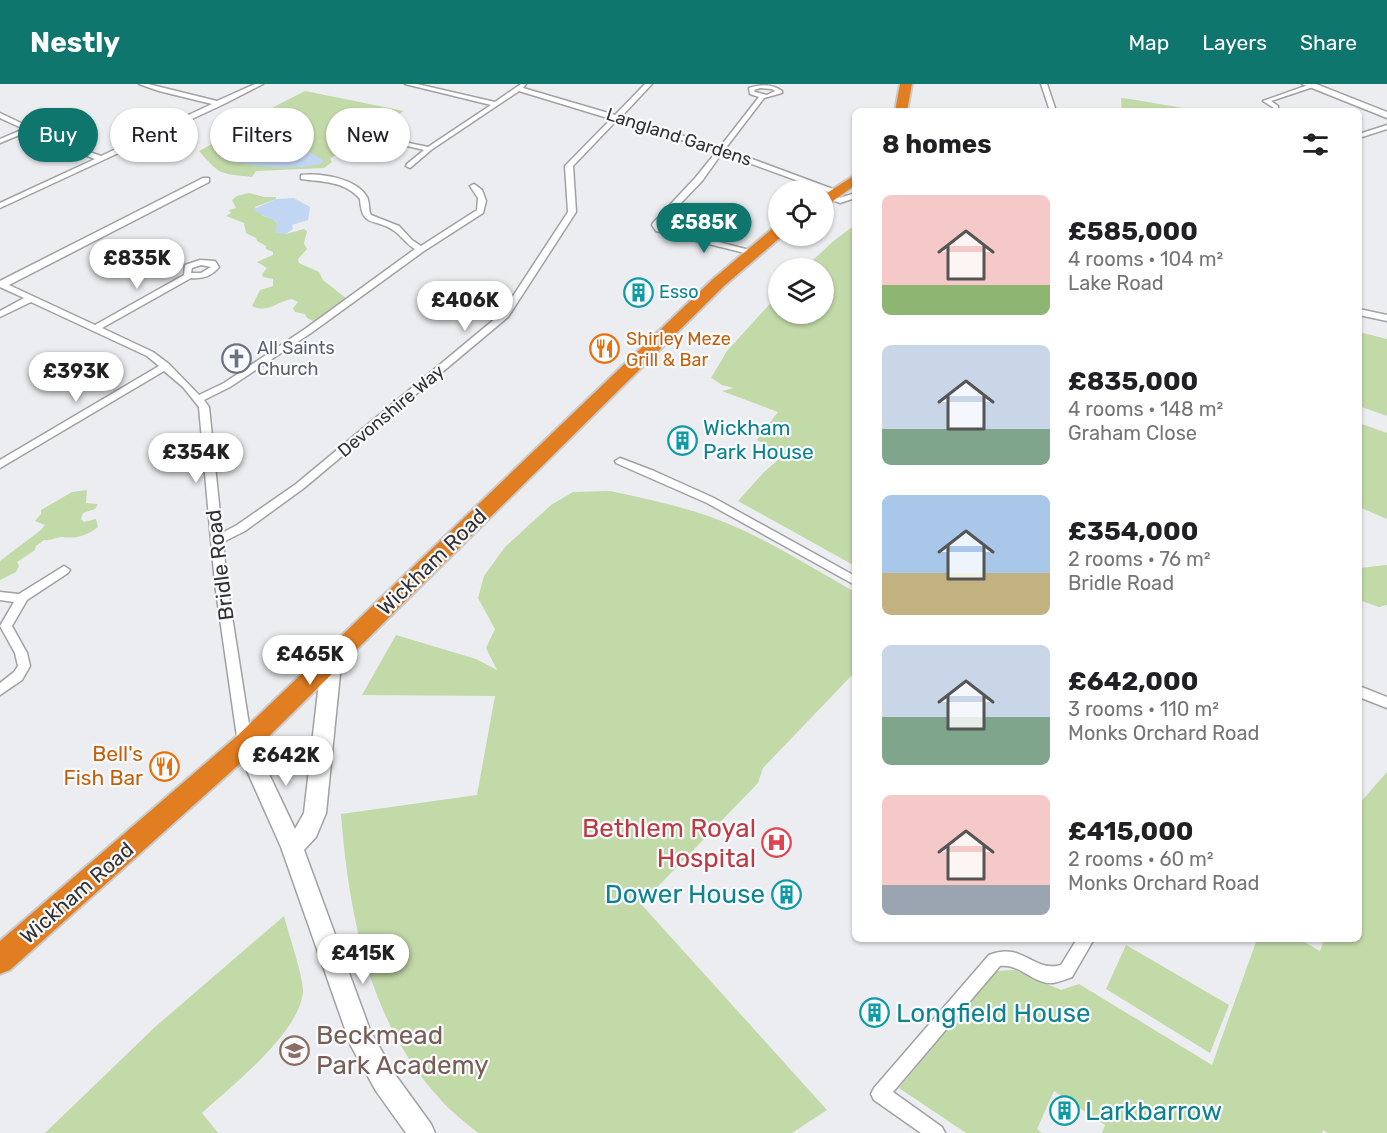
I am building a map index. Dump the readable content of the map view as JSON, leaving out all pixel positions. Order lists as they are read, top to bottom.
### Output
{
  "streets": {
    "highway": ["Wickham Road"],
    "street": ["Langland Gardens", "Devonshire Way", "Bridle Road"]
  },
  "crossings": [
    ["Langland Gardens", "Devonshire Way"],
    ["Devonshire Way", "Bridle Road"],
    ["Wickham Road", "Bridle Road"]
  ],
  "places": {
    "building": [
      "Esso",
      "Wickham Park House",
      "Dower House",
      "Longfield House",
      "Larkbarrow"
    ],
    "restaurant": ["Shirley Meze Grill & Bar", "Bell's Fish Bar"],
    "church": ["All Saints Church"],
    "hospital": ["Bethlem Royal Hospital"],
    "school or university": ["Beckmead Park Academy"]
  },
  "page": {
    "header": "Nestly",
    "nav": ["Map", "Layers", "Share"],
    "chip": [
      "Buy",
      "Rent",
      "Filters",
      "New"
    ],
    "heading": "8 homes",
    "list": [
      {
        "name": "£585,000",
        "note": "4 rooms · 104 m² · Lake Road"
      },
      {
        "name": "£835,000",
        "note": "4 rooms · 148 m² · Graham Close"
      },
      {
        "name": "£354,000",
        "note": "2 rooms · 76 m² · Bridle Road"
      },
      {
        "name": "£642,000",
        "note": "3 rooms · 110 m² · Monks Orchard Road"
      },
      {
        "name": "£415,000",
        "note": "2 rooms · 60 m² · Monks Orchard Road"
      }
    ],
    "price": [
      "£585K",
      "£835K",
      "£406K",
      "£393K",
      "£354K",
      "£465K",
      "£642K",
      "£415K"
    ]
  }
}
